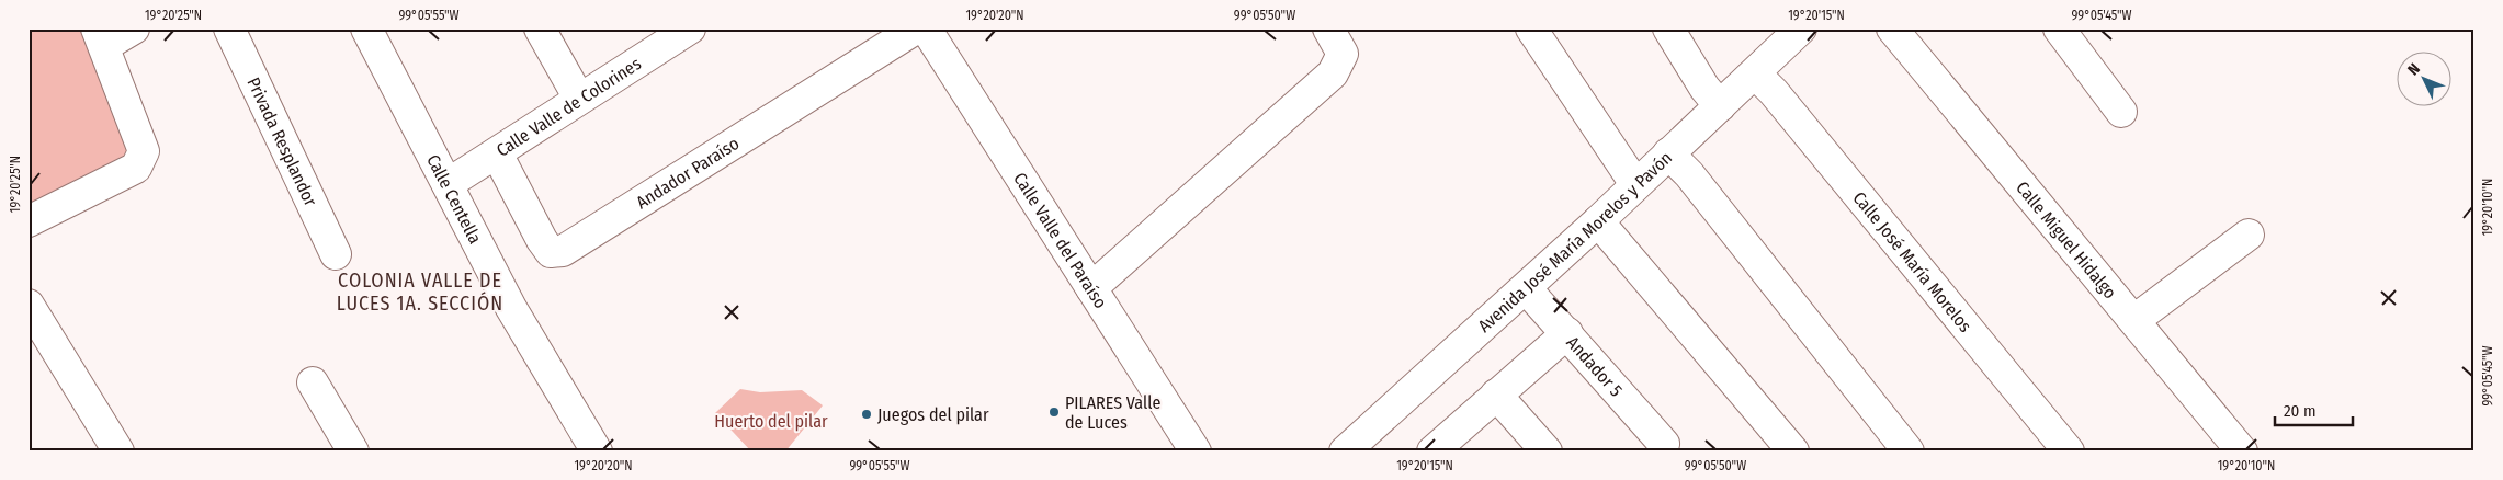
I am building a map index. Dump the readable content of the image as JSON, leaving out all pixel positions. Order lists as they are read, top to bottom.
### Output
{
  "streets": {
    "street": [
      "Calle Valle de Colorines",
      "Privada Resplandor",
      "Andador Paraíso",
      "Calle Centella",
      "Calle Valle del Paraíso",
      "Calle Miguel Hidalgo",
      "Avenida José María Morelos y Pavón",
      "Calle José María Morelos",
      "Andador 5"
    ]
  },
  "crossings": [
    ["Calle Valle de Colorines", "Andador Paraíso"],
    ["Calle Valle de Colorines", "Calle Centella"],
    ["Avenida José María Morelos y Pavón", "Calle José María Morelos"],
    ["Avenida José María Morelos y Pavón", "Andador 5"]
  ],
  "districts": ["COLONIA VALLE DE LUCES 1A. SECCIÓN"],
  "parks": ["Huerto del pilar"],
  "places": ["PILARES Valle de Luces", "Juegos del pilar"],
  "scale_bar": "20 m",
  "north": "top left",
  "coordinates": [
    "19°20'25\"N",
    "99°05'55\"W",
    "19°20'20\"N",
    "99°05'50\"W",
    "19°20'15\"N",
    "99°05'45\"W",
    "19°20'10\"N"
  ]
}
